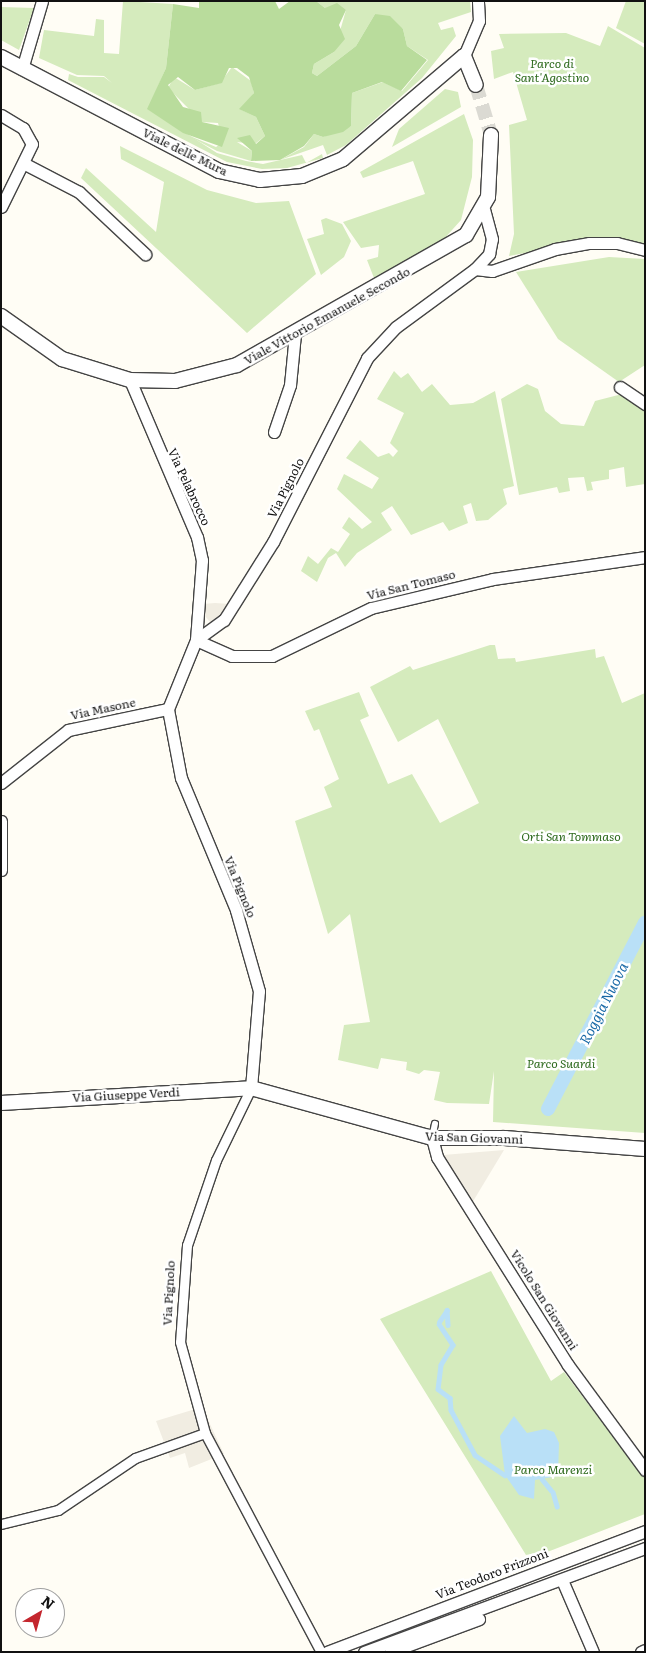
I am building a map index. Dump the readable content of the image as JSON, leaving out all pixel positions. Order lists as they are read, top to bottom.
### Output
{
  "streets": {
    "street": [
      "Viale delle Mura",
      "Viale Vittorio Emanuele Secondo",
      "Via Pelabrocco",
      "Via Pignolo",
      "Via San Tomaso",
      "Via Masone",
      "Via Giuseppe Verdi",
      "Via San Giovanni",
      "Vicolo San Giovanni",
      "Via Teodoro Frizzoni"
    ]
  },
  "crossings": [
    ["Viale Vittorio Emanuele Secondo", "Via Pelabrocco"],
    ["Viale Vittorio Emanuele Secondo", "Via Pignolo"],
    ["Via Pelabrocco", "Via Pignolo"],
    ["Via Pelabrocco", "Via San Tomaso"],
    ["Via Pignolo", "Via San Tomaso"],
    ["Via Pignolo", "Via Masone"],
    ["Via Pignolo", "Via Giuseppe Verdi"],
    ["Via Pignolo", "Via San Giovanni"],
    ["Via Pignolo", "Via Teodoro Frizzoni"],
    ["Via Giuseppe Verdi", "Via San Giovanni"],
    ["Via San Giovanni", "Vicolo San Giovanni"]
  ],
  "water": ["Roggia Nuova"],
  "parks": [
    "Parco di Sant'Agostino",
    "Orti San Tommaso",
    "Parco Suardi",
    "Parco Marenzi"
  ],
  "north": "top right"
}
